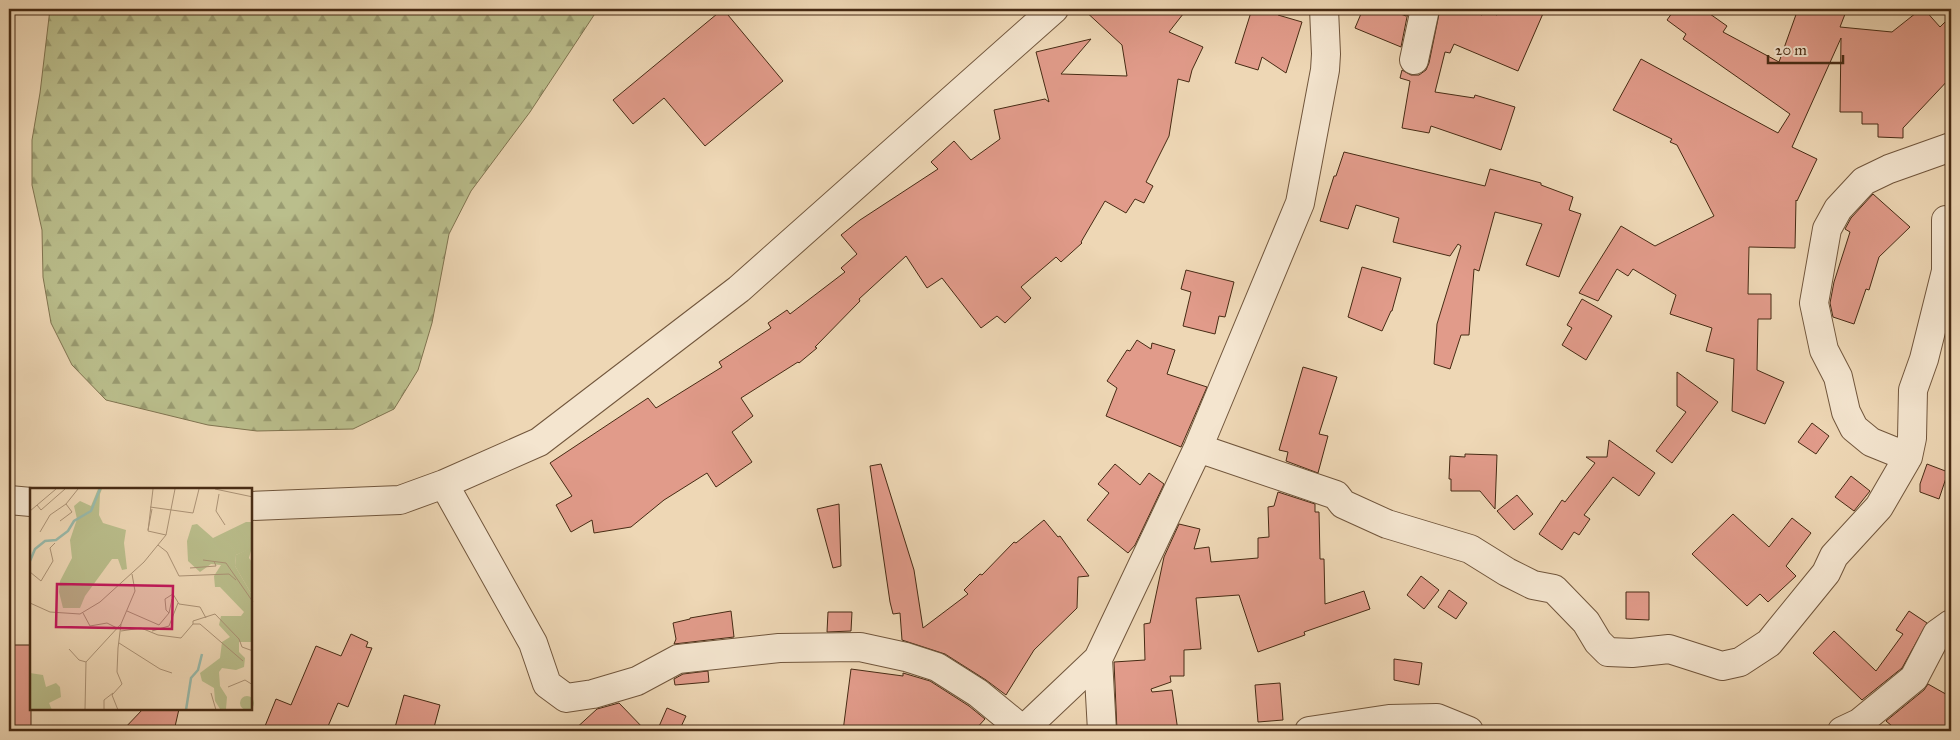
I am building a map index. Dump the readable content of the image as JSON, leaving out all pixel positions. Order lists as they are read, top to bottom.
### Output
{
  "scale_bar": "20 m"
}
